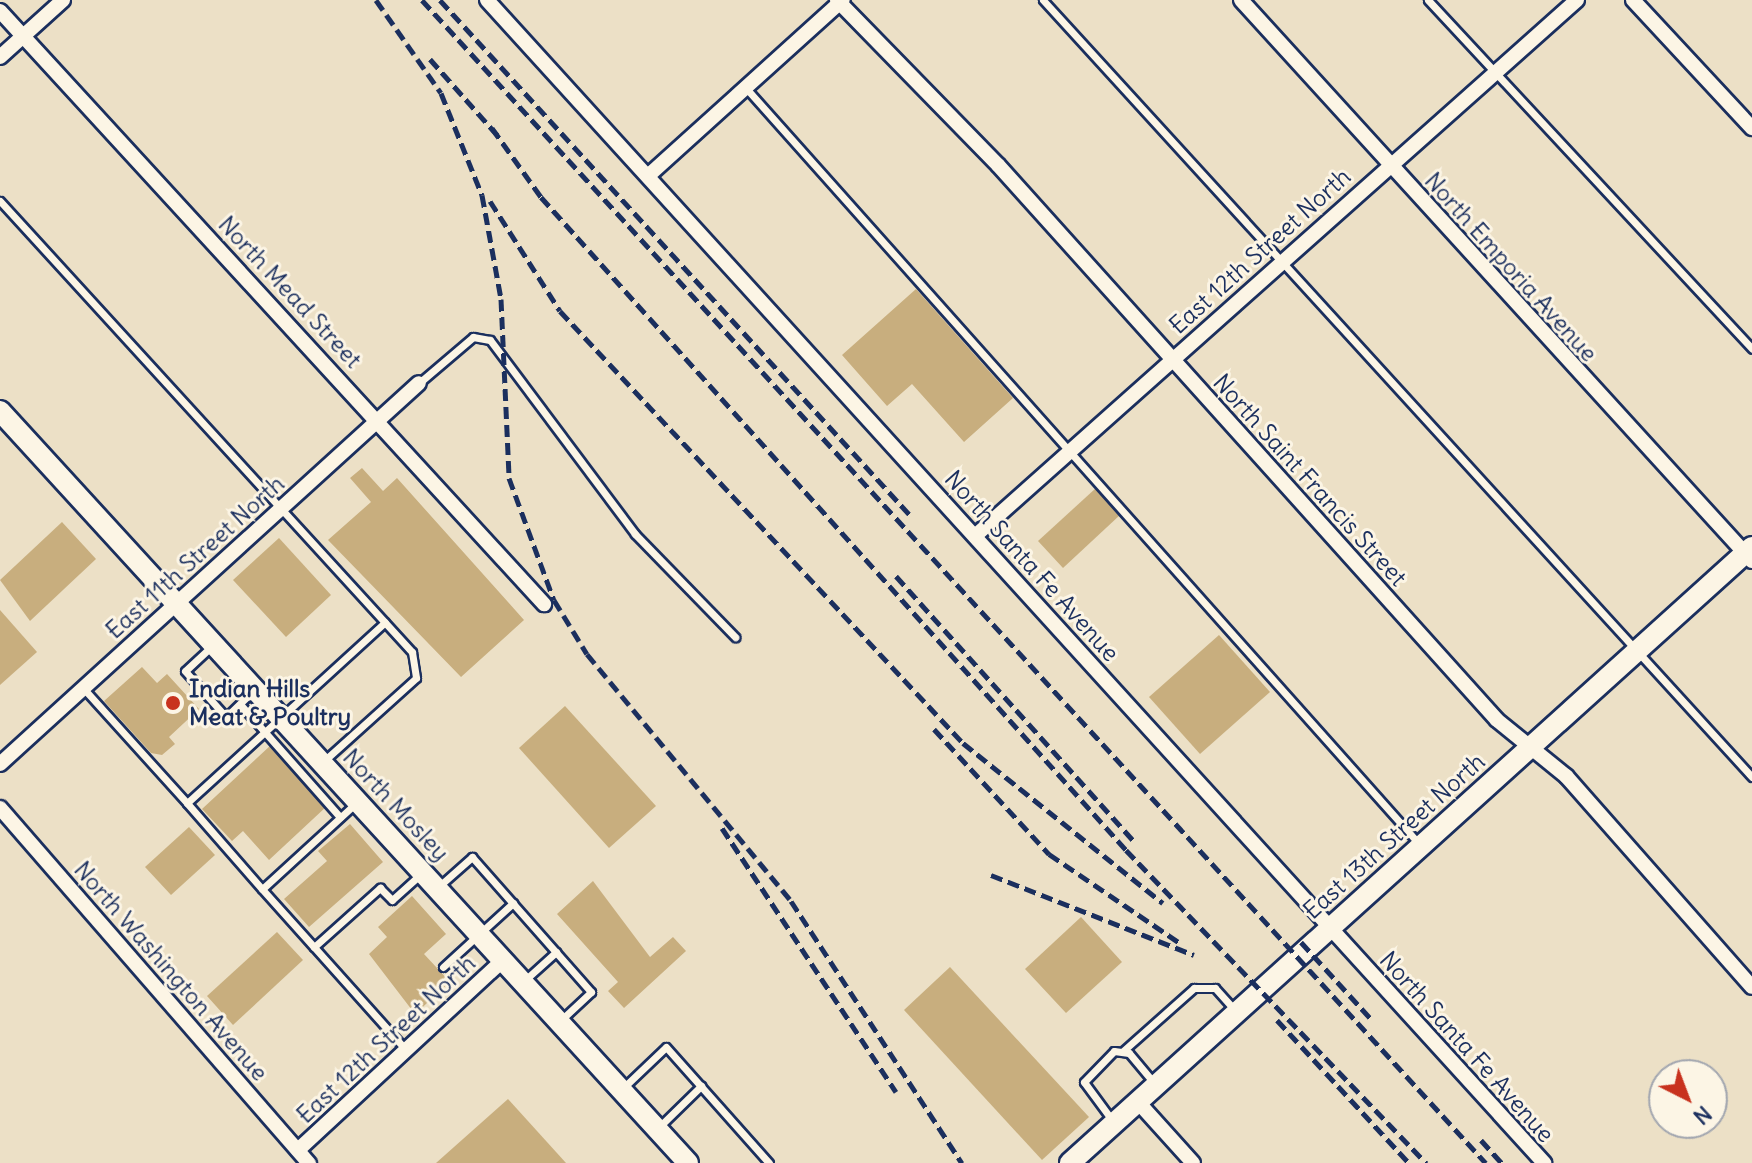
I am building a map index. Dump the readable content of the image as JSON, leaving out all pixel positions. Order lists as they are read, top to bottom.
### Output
{
  "streets": {
    "street": [
      "East 12th Street North",
      "North Emporia Avenue",
      "North Mead Street",
      "North Saint Francis Street",
      "East 11th Street North",
      "North Santa Fe Avenue",
      "North Mosley",
      "East 13th Street North",
      "North Washington Avenue"
    ]
  },
  "crossings": [
    ["East 12th Street North", "North Emporia Avenue"],
    ["East 12th Street North", "North Saint Francis Street"],
    ["East 12th Street North", "North Santa Fe Avenue"],
    ["East 12th Street North", "North Mosley"],
    ["East 12th Street North", "North Washington Avenue"],
    ["North Emporia Avenue", "East 13th Street North"],
    ["North Mead Street", "East 11th Street North"],
    ["North Saint Francis Street", "East 13th Street North"],
    ["East 11th Street North", "North Mosley"],
    ["North Santa Fe Avenue", "East 13th Street North"]
  ],
  "places": ["Indian Hills Meat & Poultry"],
  "north": "bottom right"
}
